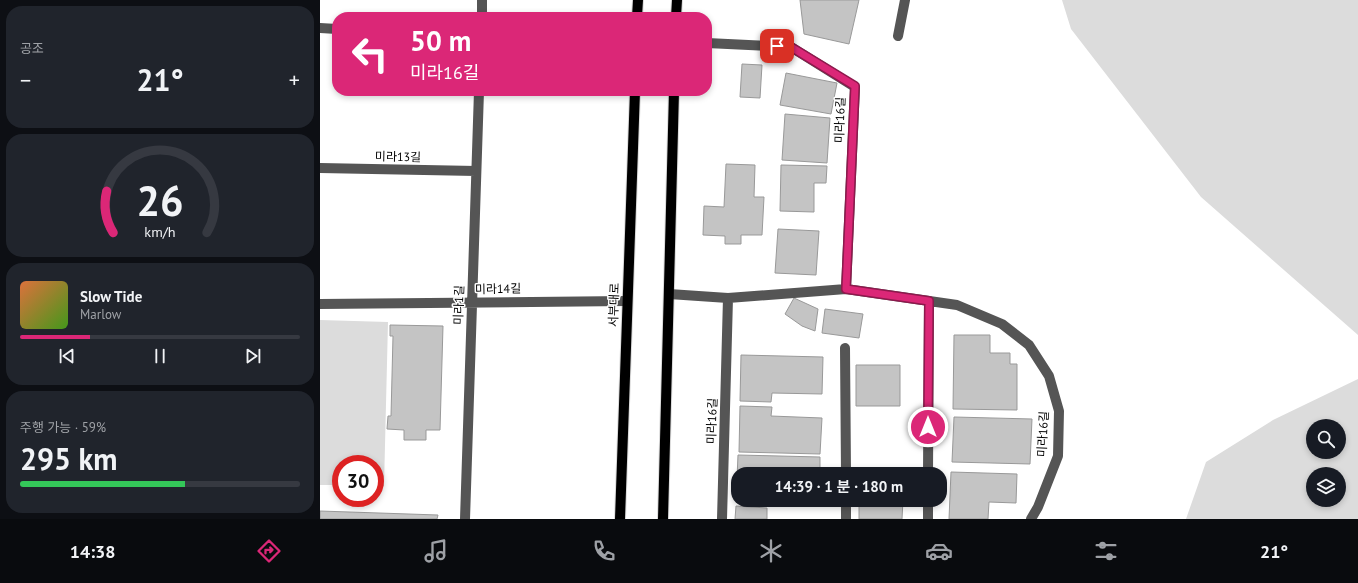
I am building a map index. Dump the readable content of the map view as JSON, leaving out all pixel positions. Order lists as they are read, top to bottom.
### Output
{
  "streets": {
    "main road": ["서부대로"],
    "street": [
      "미라16길",
      "미라13길",
      "미라14길",
      "미라1길"
    ]
  },
  "crossings": [
    ["미라13길", "미라1길"],
    ["미라14길", "미라1길"],
    ["미라14길", "서부대로"]
  ],
  "page": {
    "tile": [
      "공조",
      ["주행 가능 · 59%", "295 km"]
    ],
    "turn": ["50 m", "미라16길"],
    "heat": ["−", "21°", "+"],
    "song": ["Slow Tide", "Marlow"],
    "limit": "30",
    "trip": "14:39 · 1 분 · 180 m",
    "tabs": ["14:38", "21°"],
    "gauge": ["26", "km/h"]
  }
}
